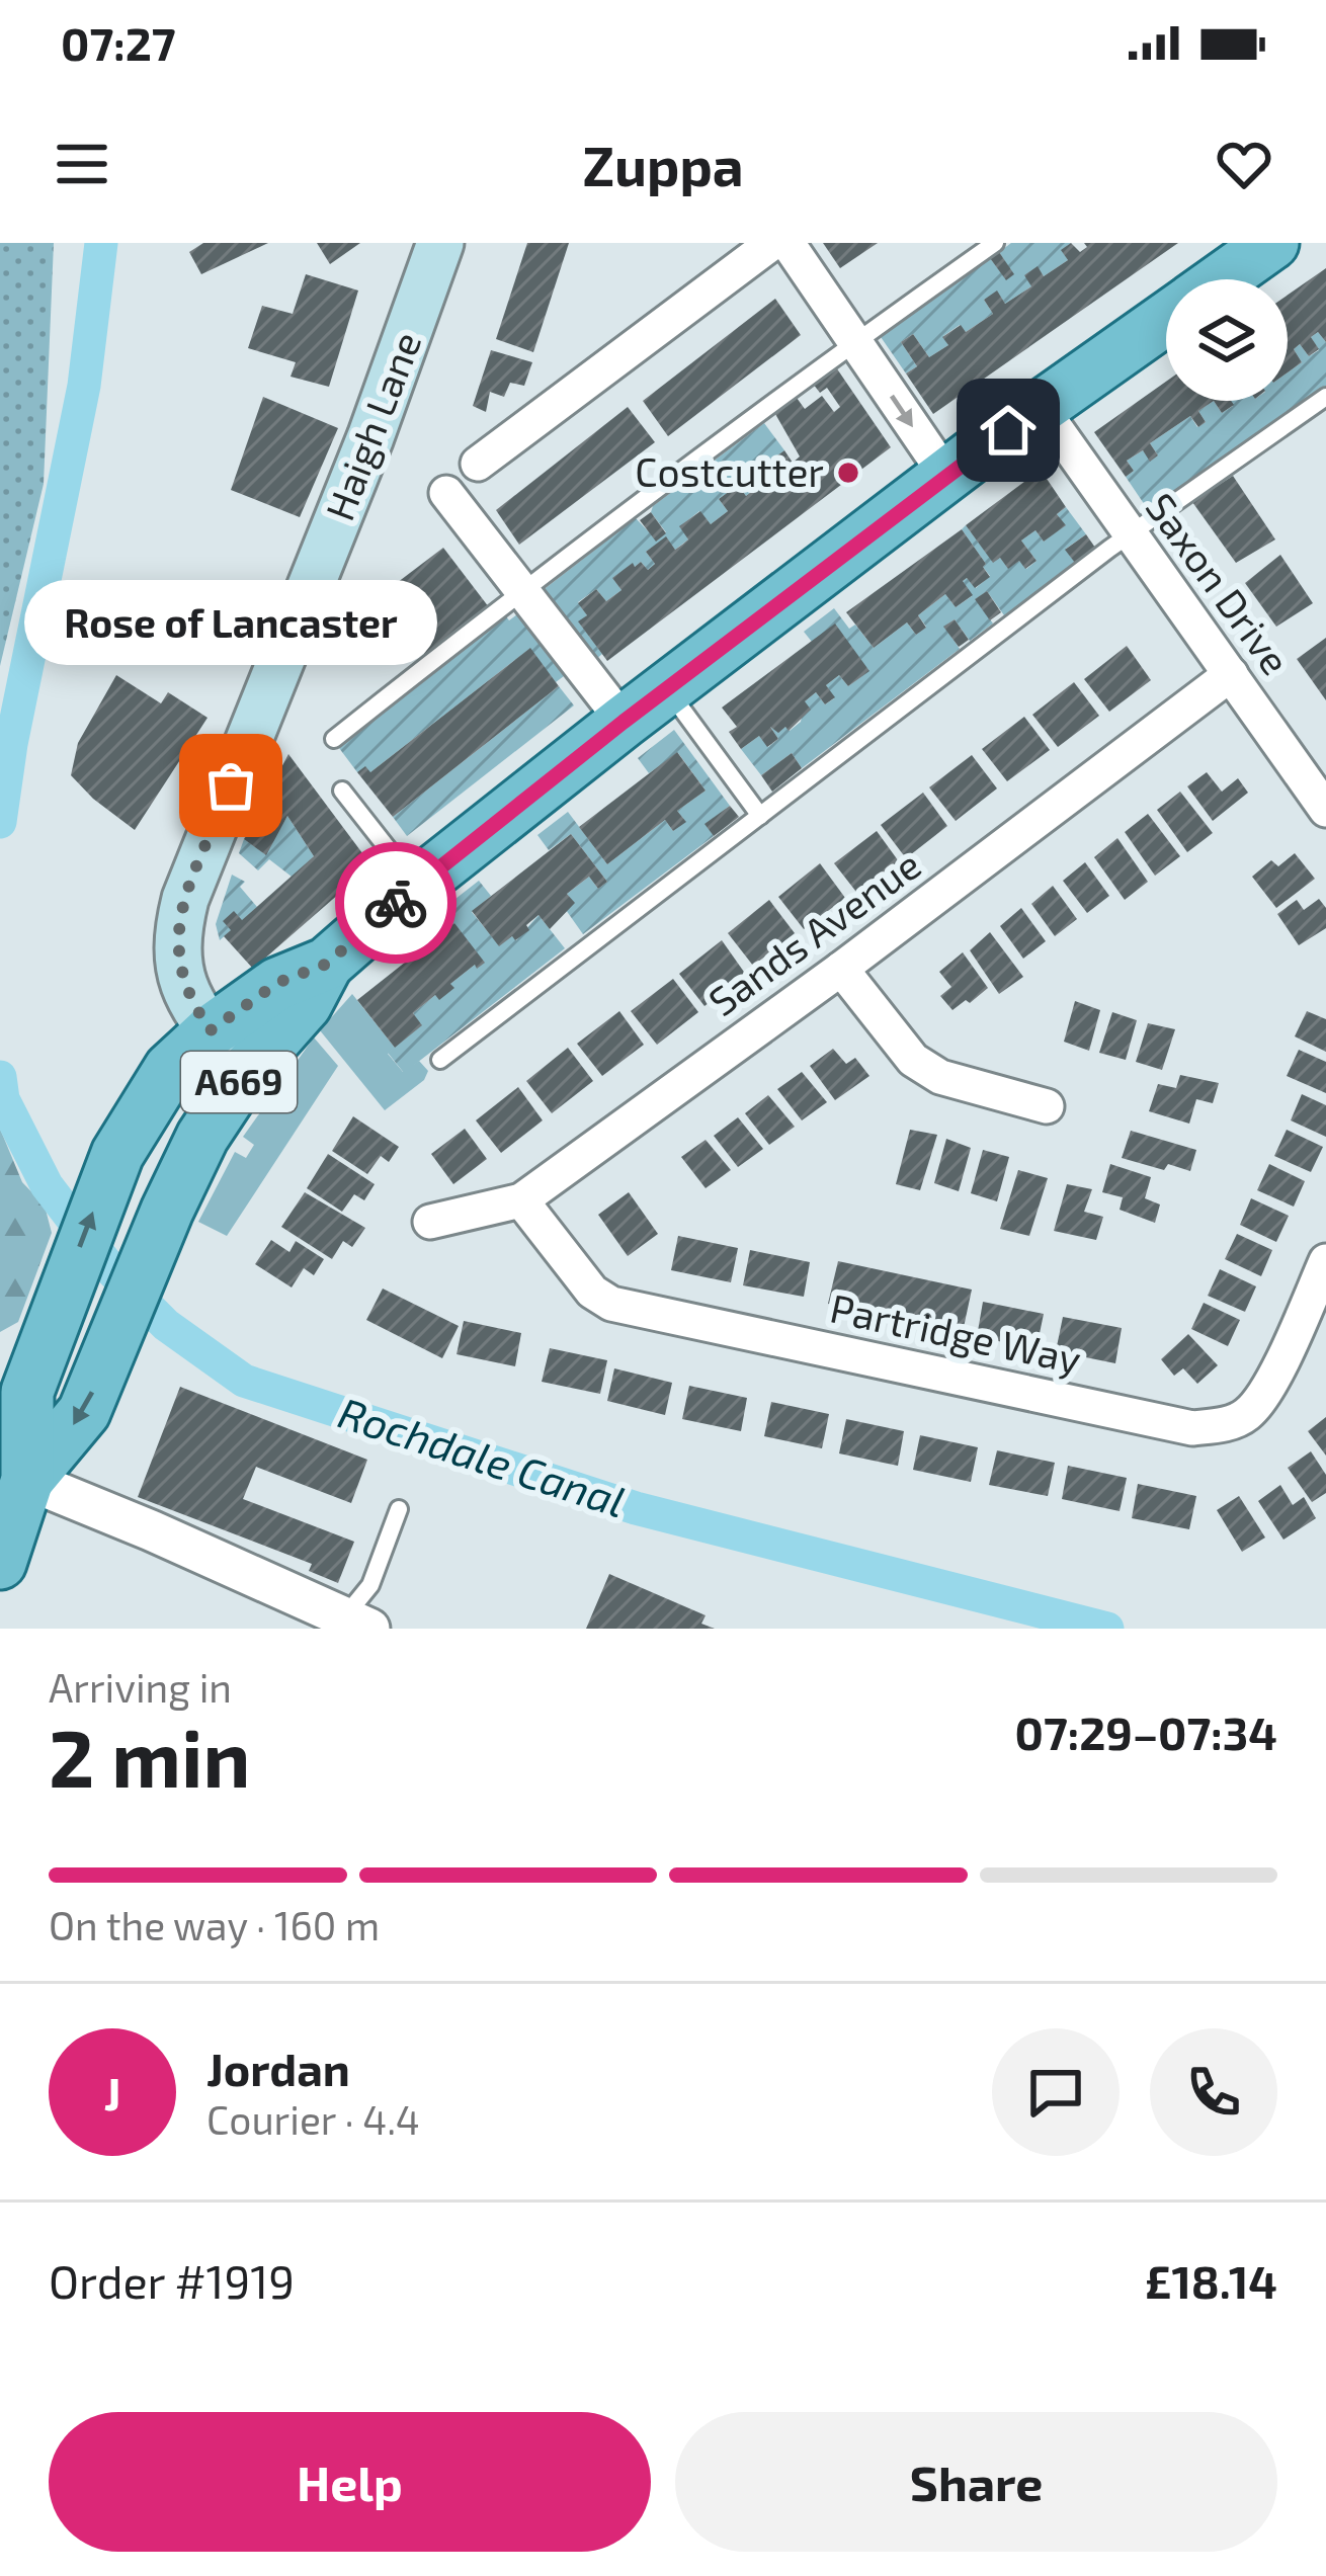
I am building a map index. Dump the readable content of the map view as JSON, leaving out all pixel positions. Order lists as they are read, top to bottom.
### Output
{
  "streets": {
    "main road": ["Haigh Lane", "A669"],
    "street": ["Saxon Drive", "Sands Avenue", "Partridge Way"]
  },
  "crossings": [
    ["Haigh Lane", "A669"],
    ["Saxon Drive", "Sands Avenue"],
    ["Saxon Drive", "A669"],
    ["Sands Avenue", "Partridge Way"]
  ],
  "water": ["Rochdale Canal"],
  "places": ["Costcutter", "Rose of Lancaster"],
  "page": {
    "status": "07:27",
    "header": "Zuppa",
    "bubble": "Rose of Lancaster",
    "heading": ["2 min", "Arriving in", "07:29–07:34"],
    "panel": [
      "Jordan",
      "Courier · 4.4",
      "Order #1919",
      "£18.14"
    ],
    "bar": "On the way · 160 m",
    "round": "J",
    "buttons": ["Help", "Share"]
  }
}
